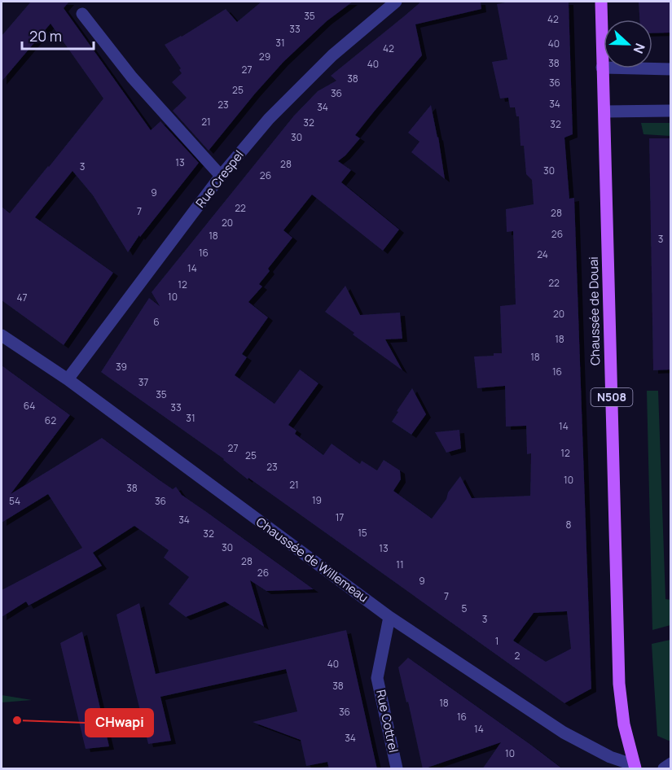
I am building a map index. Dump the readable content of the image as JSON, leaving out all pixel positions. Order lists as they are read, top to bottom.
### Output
{
  "streets": {
    "main road": ["Chaussée de Douai", "N508"],
    "street": ["Rue Crespel", "Chaussée de Willemeau", "Rue Cottrel"]
  },
  "crossings": [
    ["Rue Crespel", "Chaussée de Willemeau"],
    ["Chaussée de Douai", "Chaussée de Willemeau"],
    ["Chaussée de Willemeau", "Rue Cottrel"]
  ],
  "places": ["CHwapi"],
  "house_numbers": [
    "35",
    "42",
    "33",
    "31",
    "40",
    "42",
    "29",
    "38",
    "40",
    "27",
    "38",
    "36",
    "25",
    "36",
    "34",
    "23",
    "34",
    "21",
    "32",
    "32",
    "30",
    "13",
    "28",
    "3",
    "30",
    "26",
    "9",
    "22",
    "7",
    "28",
    "20",
    "26",
    "18",
    "3",
    "16",
    "24",
    "14",
    "22",
    "12",
    "10",
    "47",
    "20",
    "6",
    "18",
    "18",
    "39",
    "16",
    "37",
    "35",
    "64",
    "33",
    "31",
    "62",
    "14",
    "27",
    "12",
    "25",
    "23",
    "10",
    "21",
    "38",
    "19",
    "54",
    "36",
    "17",
    "34",
    "8",
    "15",
    "32",
    "30",
    "13",
    "28",
    "11",
    "26",
    "9",
    "7",
    "5",
    "3",
    "1",
    "2",
    "40",
    "38",
    "18",
    "36",
    "16",
    "14",
    "34",
    "10"
  ],
  "scale_bar": "20 m",
  "north": "right"
}
